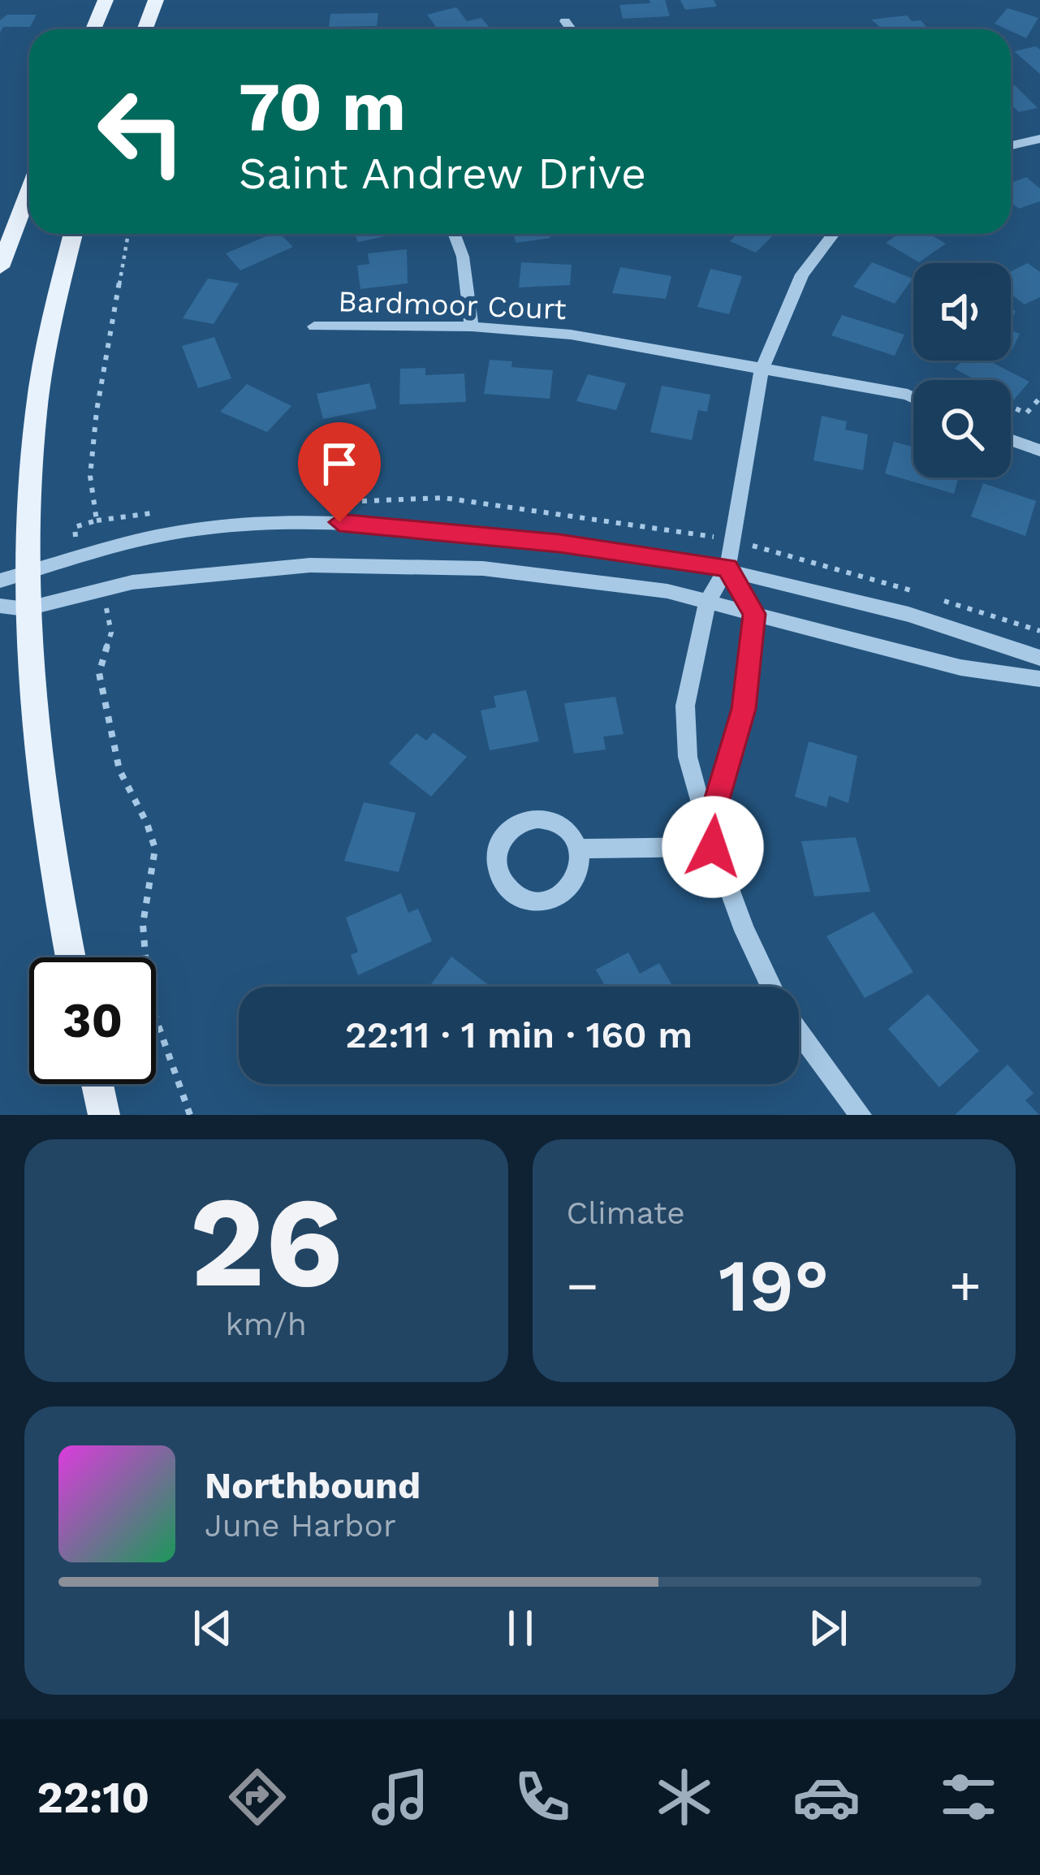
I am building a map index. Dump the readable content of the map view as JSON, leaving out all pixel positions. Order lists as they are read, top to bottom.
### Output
{
  "streets": {
    "street": ["Bardmoor Court"]
  },
  "page": {
    "turn": ["70 m", "Saint Andrew Drive"],
    "limit": "30",
    "trip": "22:11 · 1 min · 160 m",
    "tile": [
      ["26", "km/h"],
      "Climate"
    ],
    "heat": ["−", "19°", "+"],
    "song": ["Northbound", "June Harbor"],
    "tabs": "22:10"
  }
}
